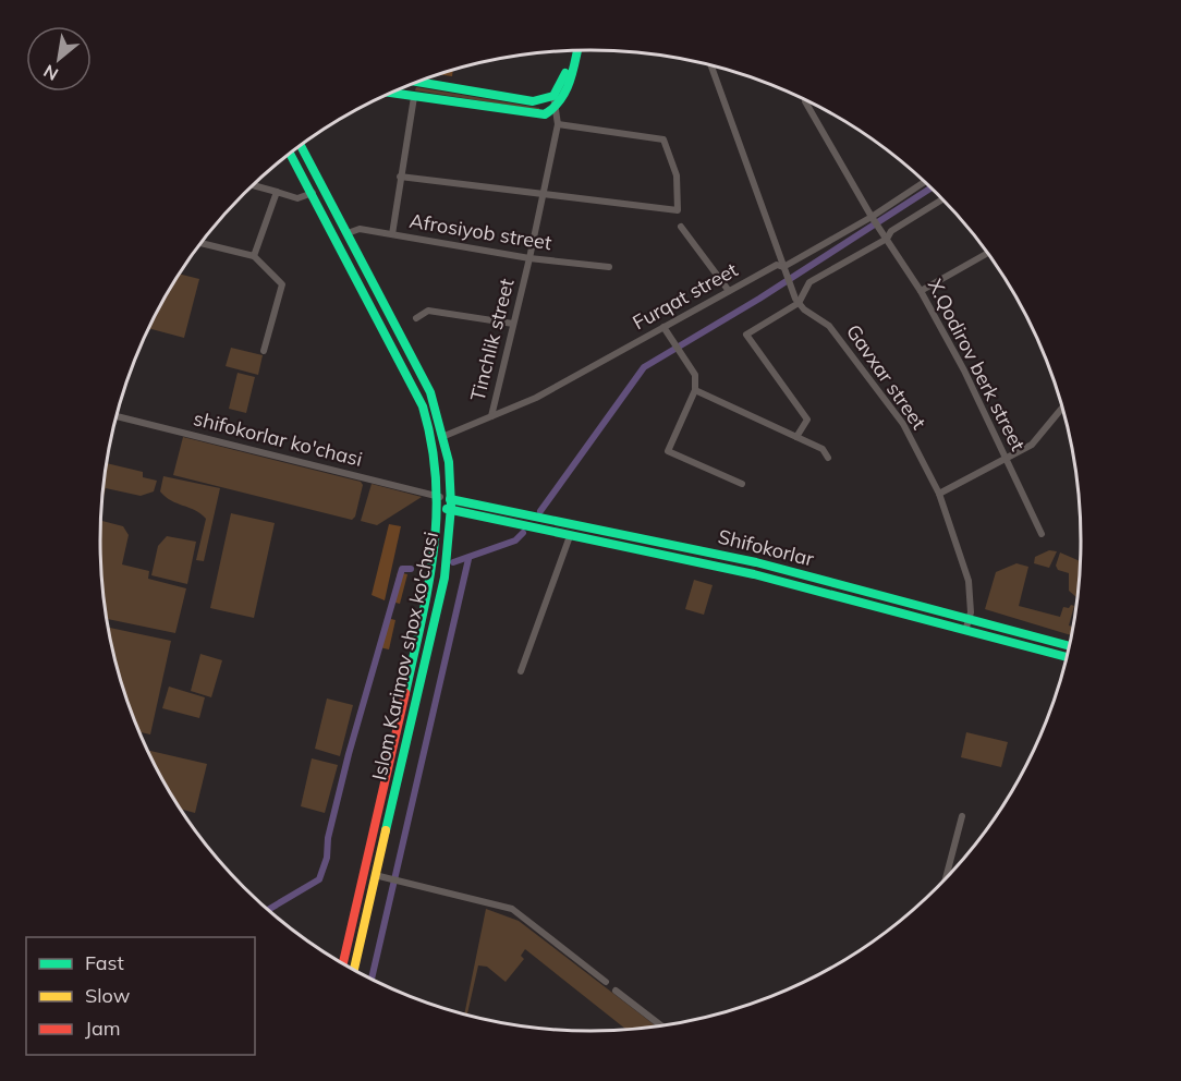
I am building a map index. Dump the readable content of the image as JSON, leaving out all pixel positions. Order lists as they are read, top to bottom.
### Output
{
  "streets": {
    "main road": ["Shifokorlar", "Islom Karimov shox ko'chasi"],
    "street": [
      "Afrosiyob street",
      "Furqat street",
      "Tinchlik street",
      "X.Qodirov berk street",
      "Gavxar street",
      "shifokorlar ko'chasi"
    ]
  },
  "crossings": [
    ["Afrosiyob street", "Tinchlik street"],
    ["Afrosiyob street", "Islom Karimov shox ko'chasi"],
    ["Furqat street", "Tinchlik street"],
    ["Furqat street", "X.Qodirov berk street"],
    ["Furqat street", "Gavxar street"],
    ["Furqat street", "Islom Karimov shox ko'chasi"],
    ["Gavxar street", "Shifokorlar"],
    ["shifokorlar ko'chasi", "Shifokorlar"],
    ["shifokorlar ko'chasi", "Islom Karimov shox ko'chasi"],
    ["Shifokorlar", "Islom Karimov shox ko'chasi"]
  ],
  "legend": ["Fast", "Slow", "Jam"],
  "north": "bottom left"
}
